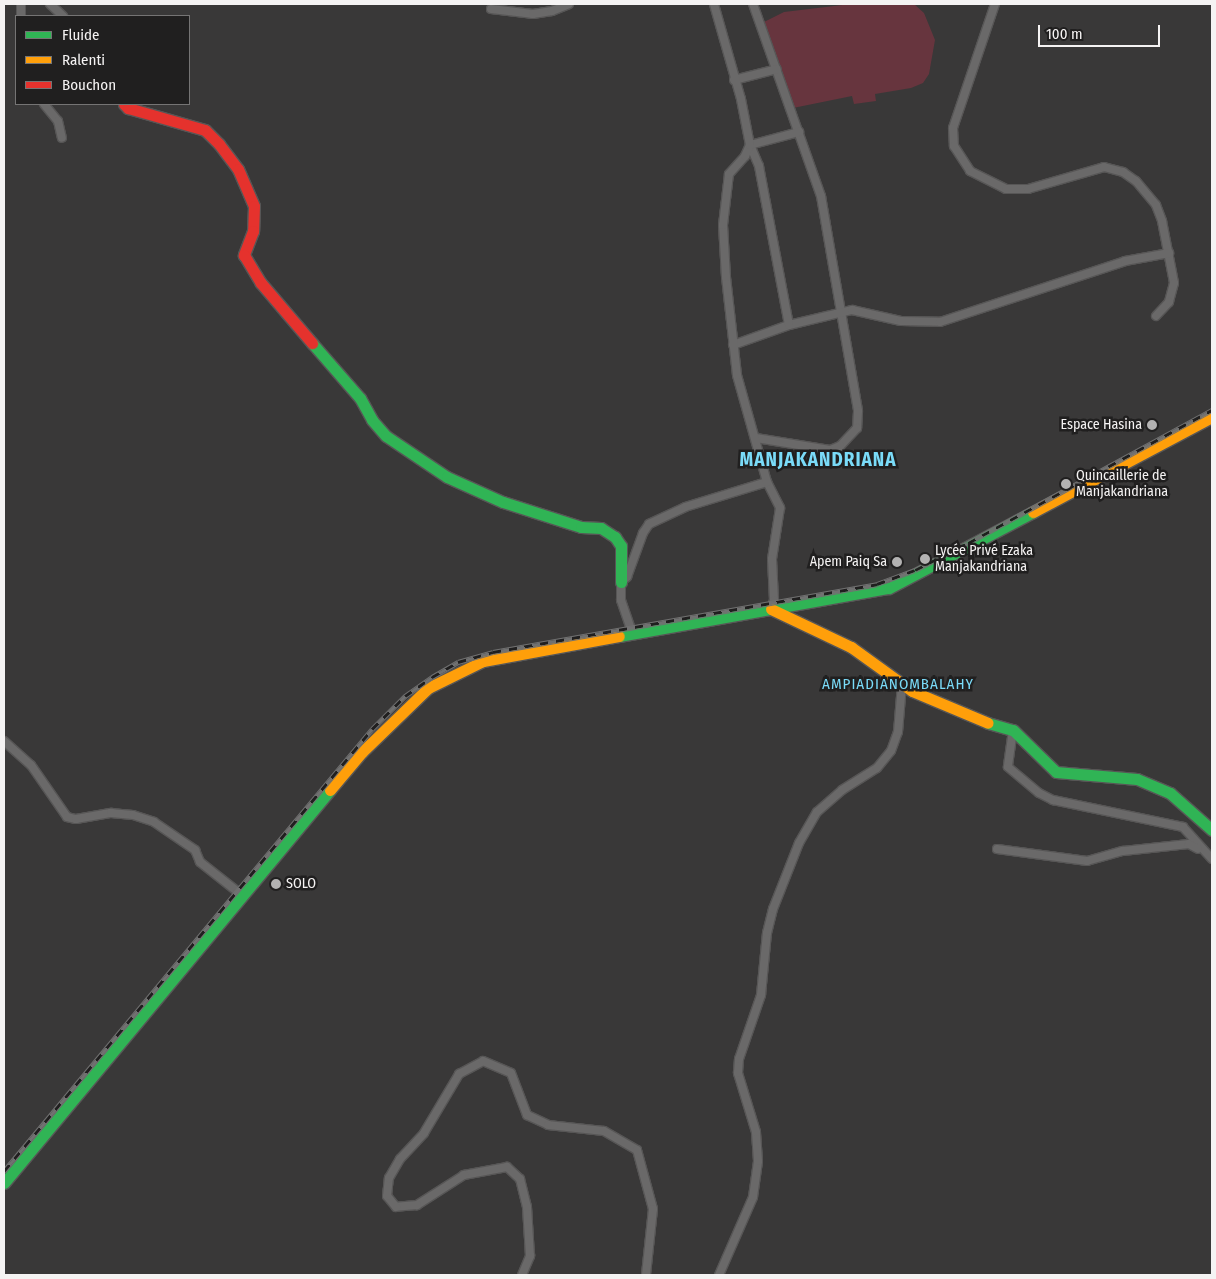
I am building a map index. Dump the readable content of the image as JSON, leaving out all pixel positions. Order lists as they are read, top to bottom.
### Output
{
  "districts": ["MANJAKANDRIANA", "AMPIADIANOMBALAHY"],
  "places": [
    "Espace Hasina",
    "Quincaillerie de Manjakandriana",
    "Lycée Privé Ezaka Manjakandriana",
    "Apem Paiq Sa",
    "SOLO"
  ],
  "legend": ["Fluide", "Ralenti", "Bouchon"],
  "scale_bar": "100 m"
}
